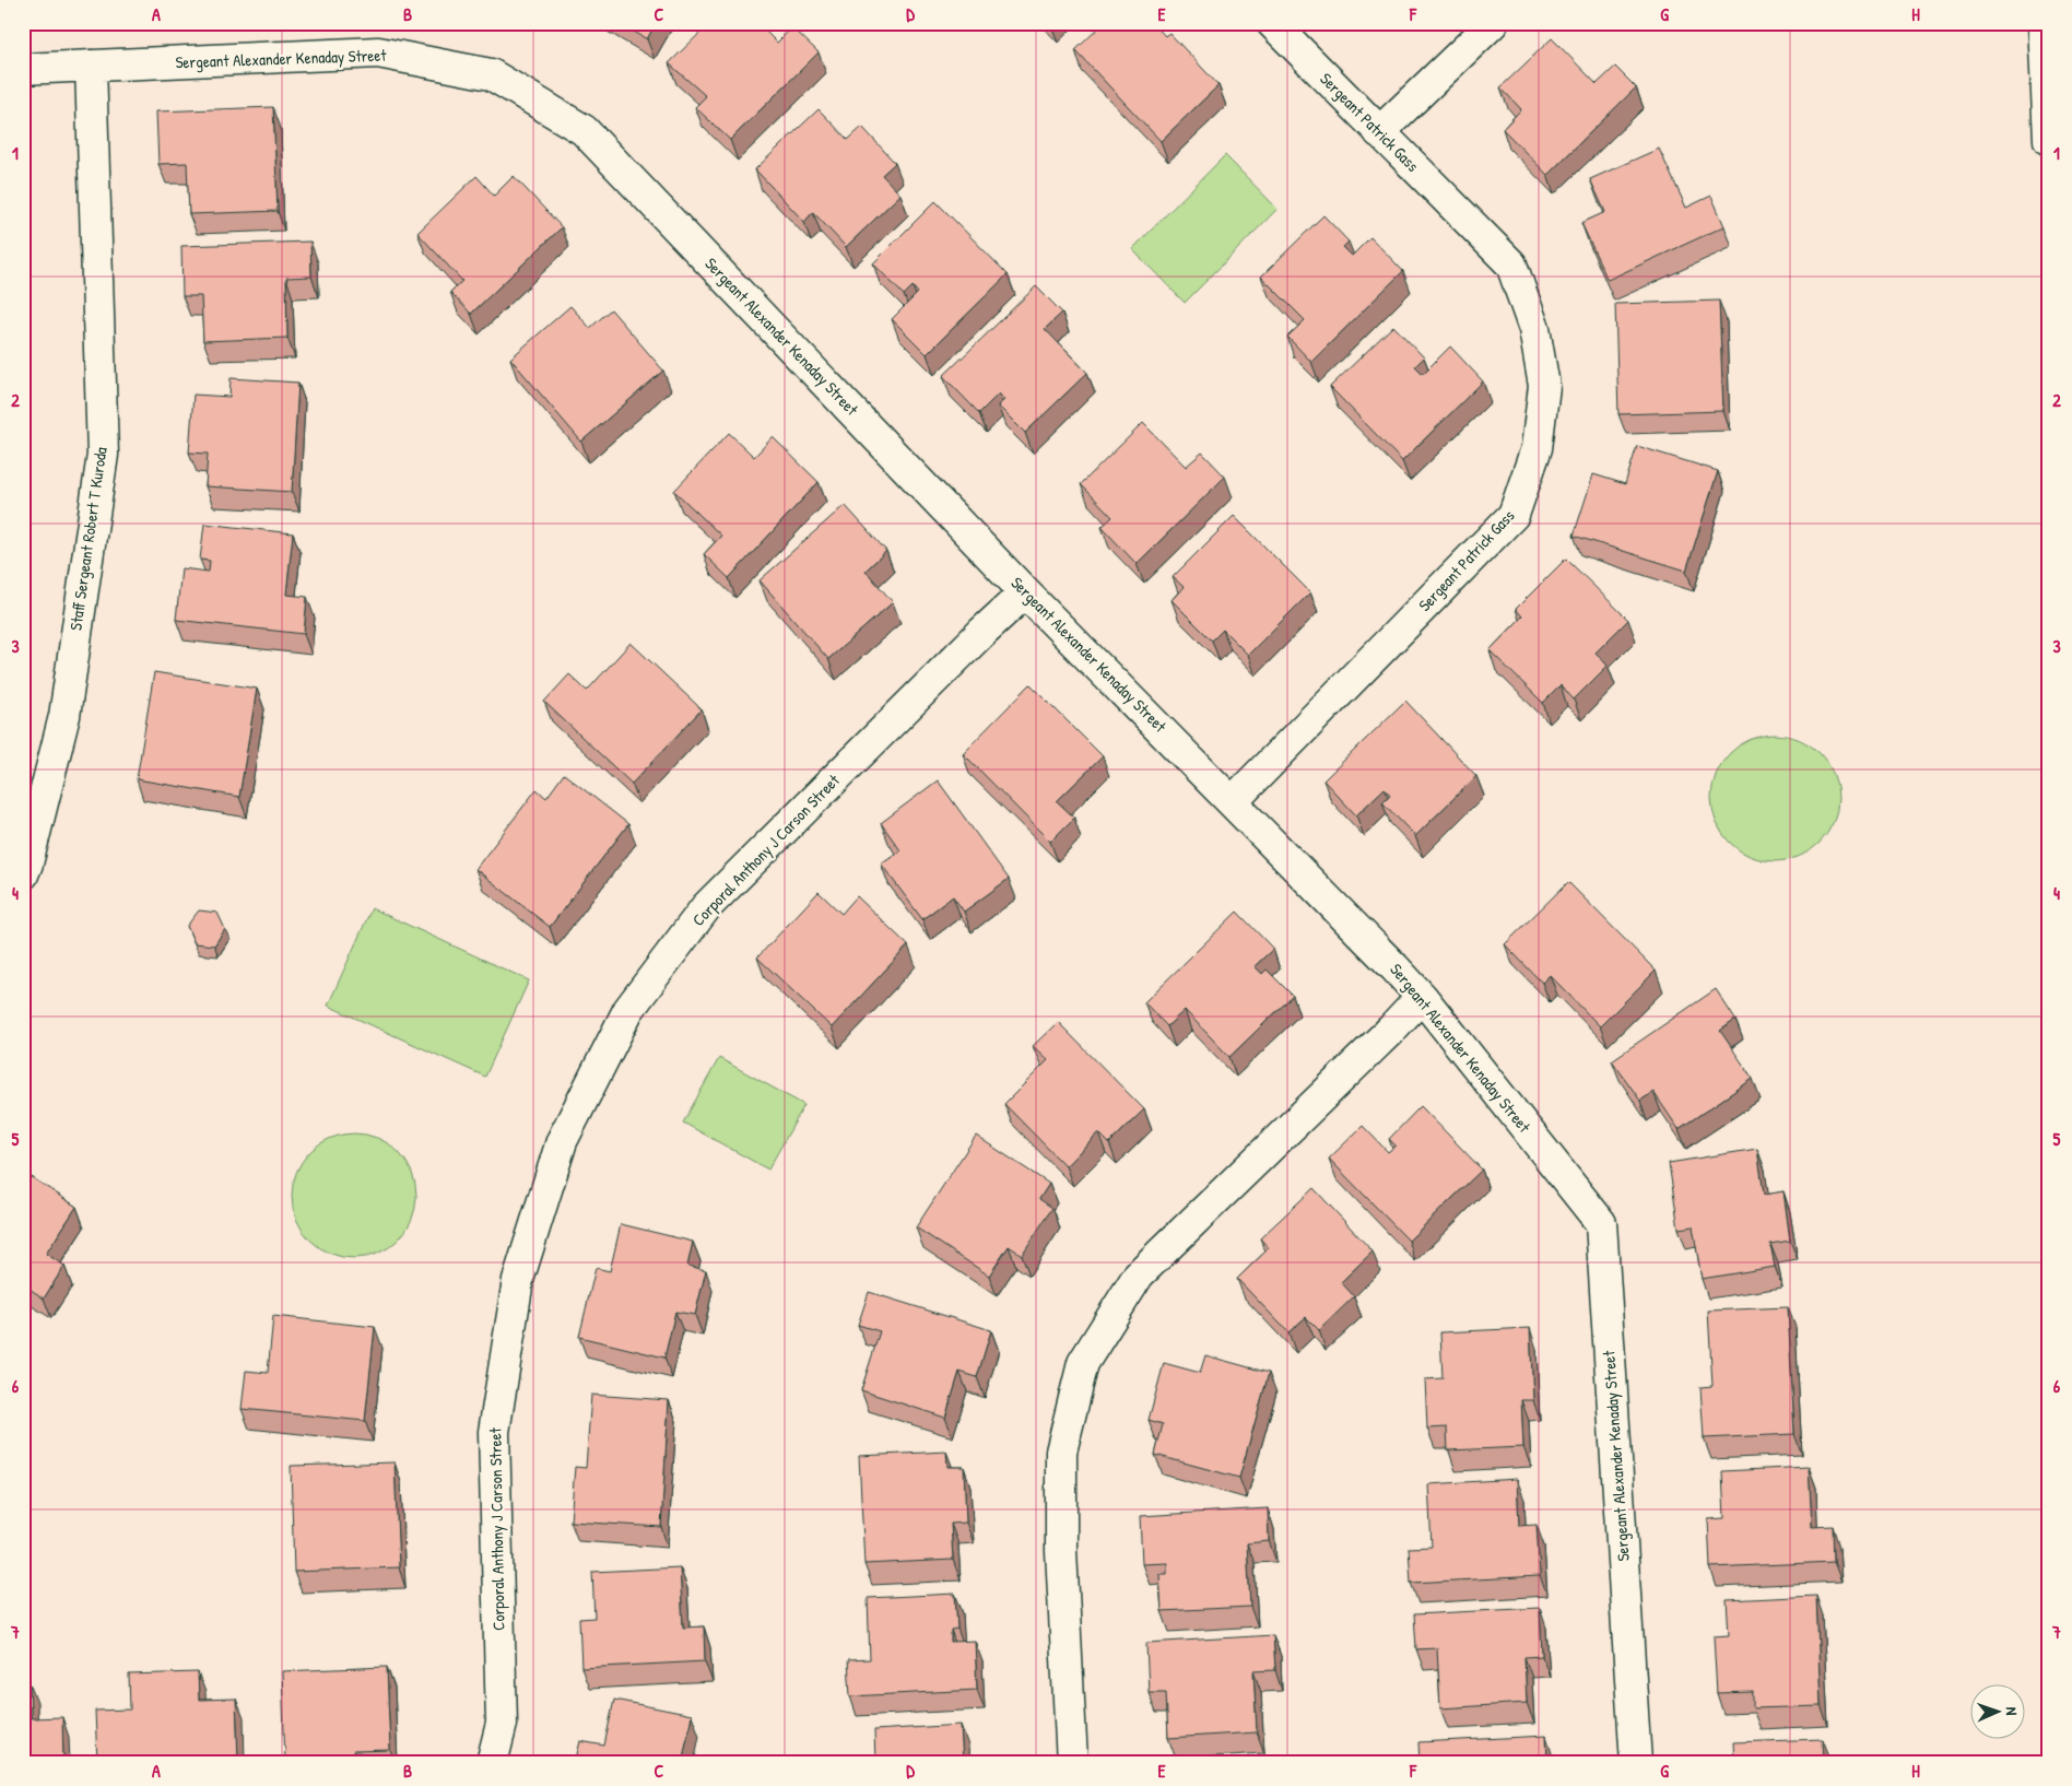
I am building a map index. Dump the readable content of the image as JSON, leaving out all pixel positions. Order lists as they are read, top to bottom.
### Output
{
  "streets": {
    "street": [
      "Sergeant Alexander Kenaday Street",
      "Sergeant Patrick Gass",
      "Staff Sergeant Robert T Kuroda",
      "Corporal Anthony J Carson Street"
    ]
  },
  "crossings": [
    ["Sergeant Alexander Kenaday Street", "Sergeant Patrick Gass"],
    ["Sergeant Alexander Kenaday Street", "Staff Sergeant Robert T Kuroda"],
    ["Sergeant Alexander Kenaday Street", "Corporal Anthony J Carson Street"]
  ],
  "north": "right",
  "grid": {
    "columns": [
      "A",
      "B",
      "C",
      "D",
      "E",
      "F",
      "G",
      "H"
    ],
    "rows": [
      "1",
      "2",
      "3",
      "4",
      "5",
      "6",
      "7"
    ]
  }
}
